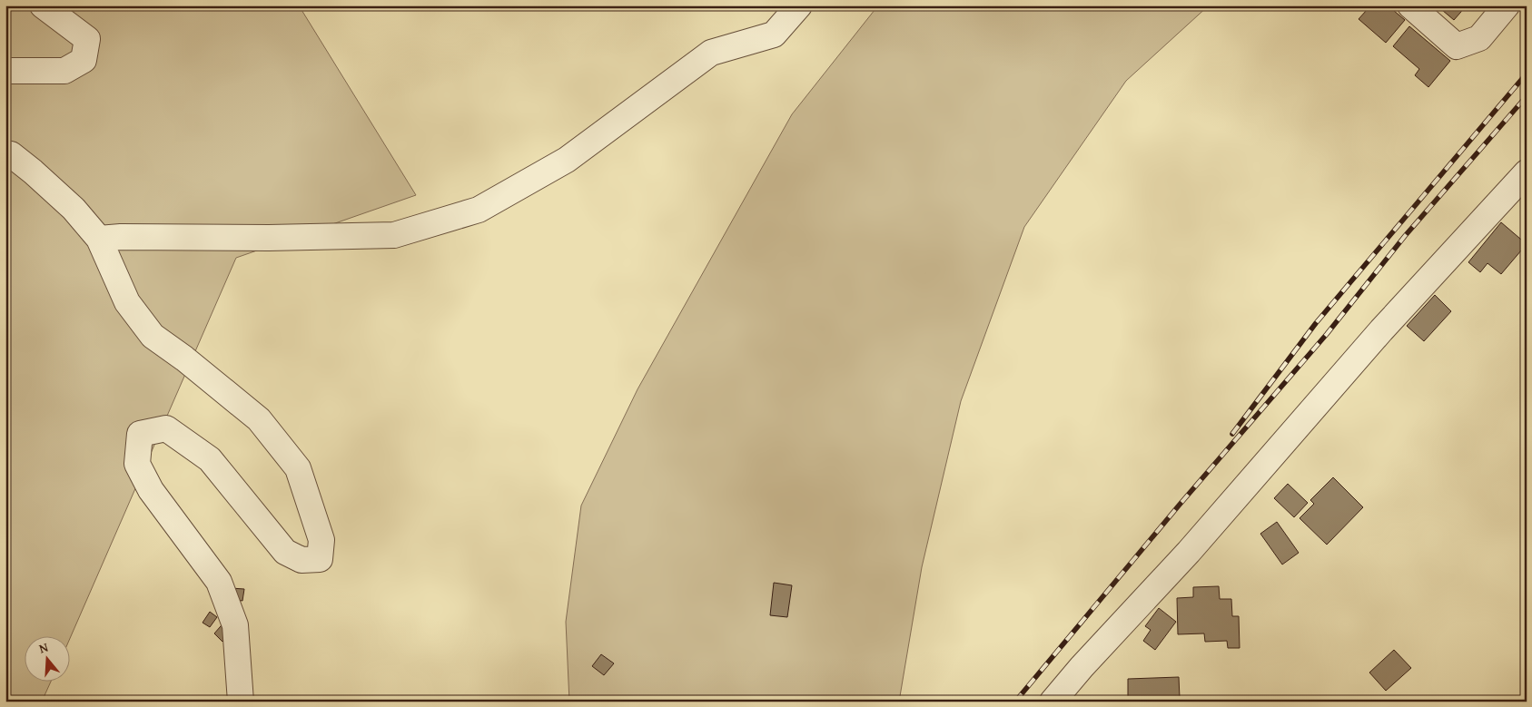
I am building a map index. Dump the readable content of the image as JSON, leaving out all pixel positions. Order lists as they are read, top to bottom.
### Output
{
  "north": "top"
}
